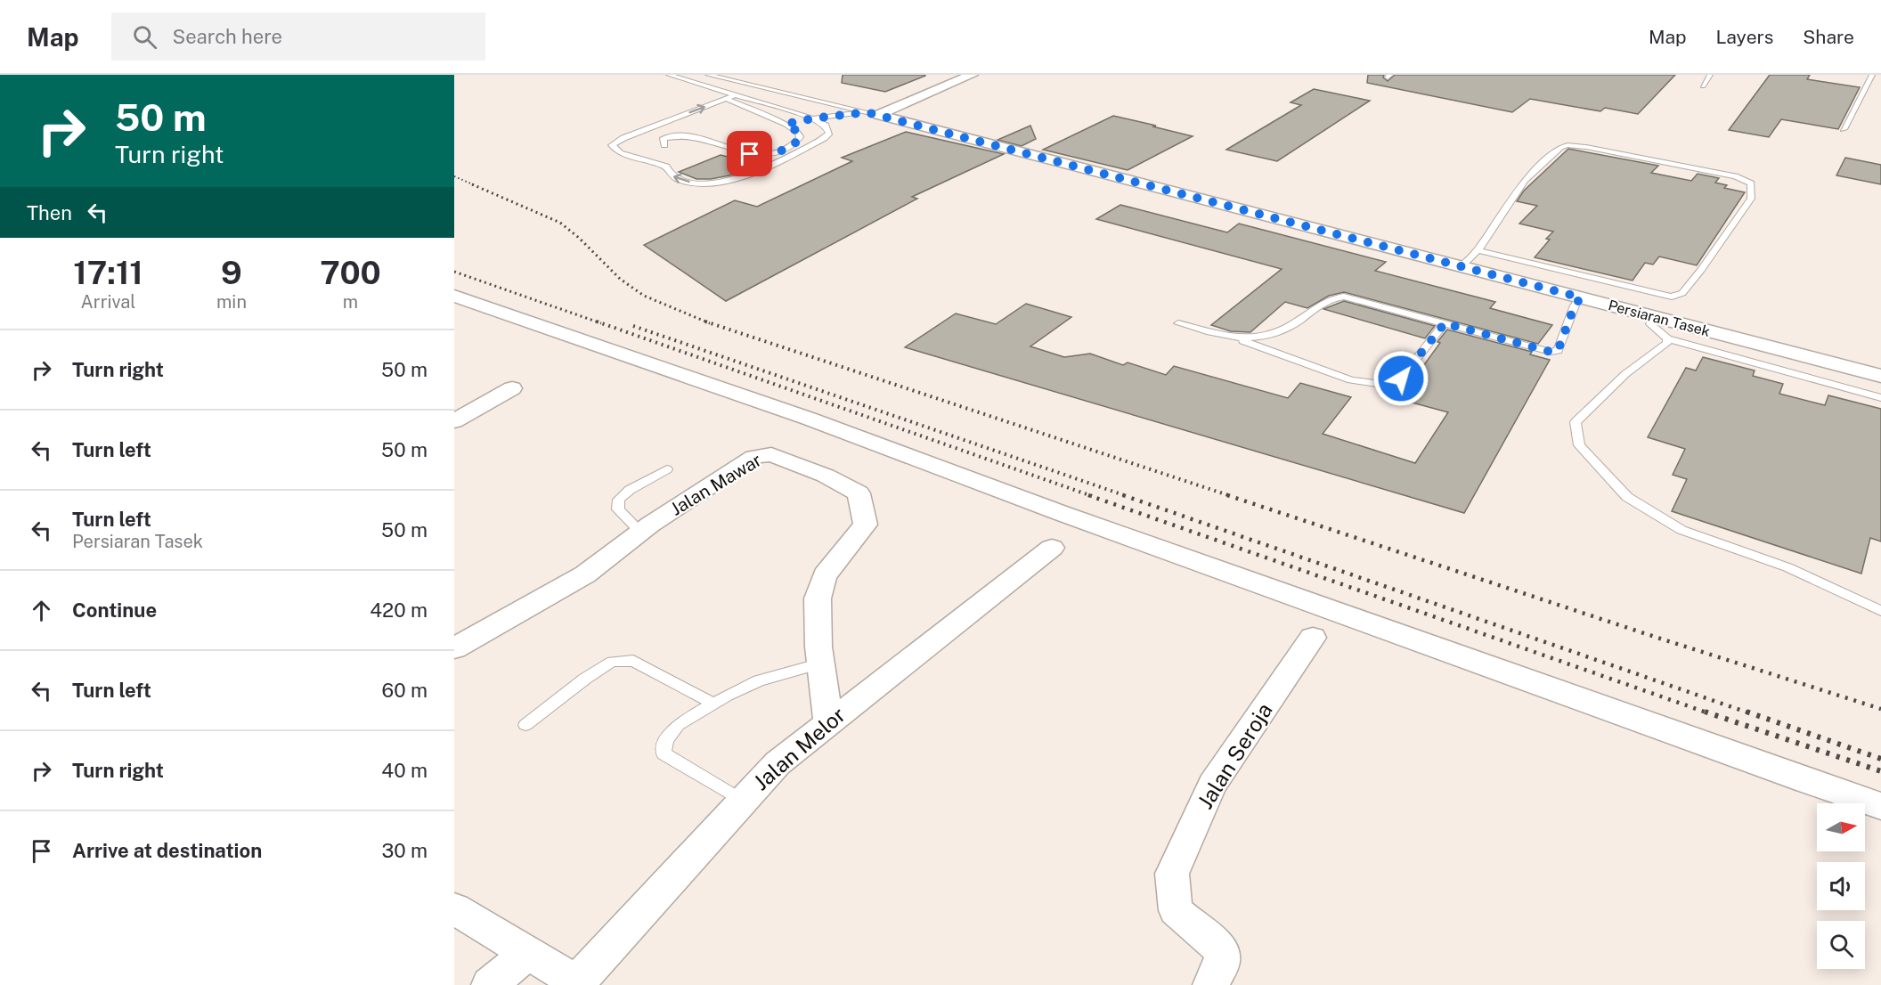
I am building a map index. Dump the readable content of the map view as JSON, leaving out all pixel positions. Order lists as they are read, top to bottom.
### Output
{
  "streets": {
    "street": [
      "Persiaran Tasek",
      "Jalan Mawar",
      "Jalan Melor",
      "Jalan Seroja"
    ]
  },
  "crossings": [
    ["Jalan Mawar", "Jalan Melor"]
  ],
  "north": "right",
  "page": {
    "header": "Map",
    "search": "Search here",
    "nav": ["Map", "Layers", "Share"],
    "turn": ["50 m", "Turn right"],
    "then": "Then",
    "eta": [
      "17:11",
      "Arrival",
      "9",
      "min",
      "700",
      "m"
    ],
    "list": [
      {
        "name": "Turn right",
        "value": "50 m"
      },
      {
        "name": "Turn left",
        "value": "50 m"
      },
      {
        "name": "Turn left",
        "note": "Persiaran Tasek",
        "value": "50 m"
      },
      {
        "name": "Continue",
        "value": "420 m"
      },
      {
        "name": "Turn left",
        "value": "60 m"
      },
      {
        "name": "Turn right",
        "value": "40 m"
      },
      {
        "name": "Arrive at destination",
        "value": "30 m"
      }
    ]
  }
}
